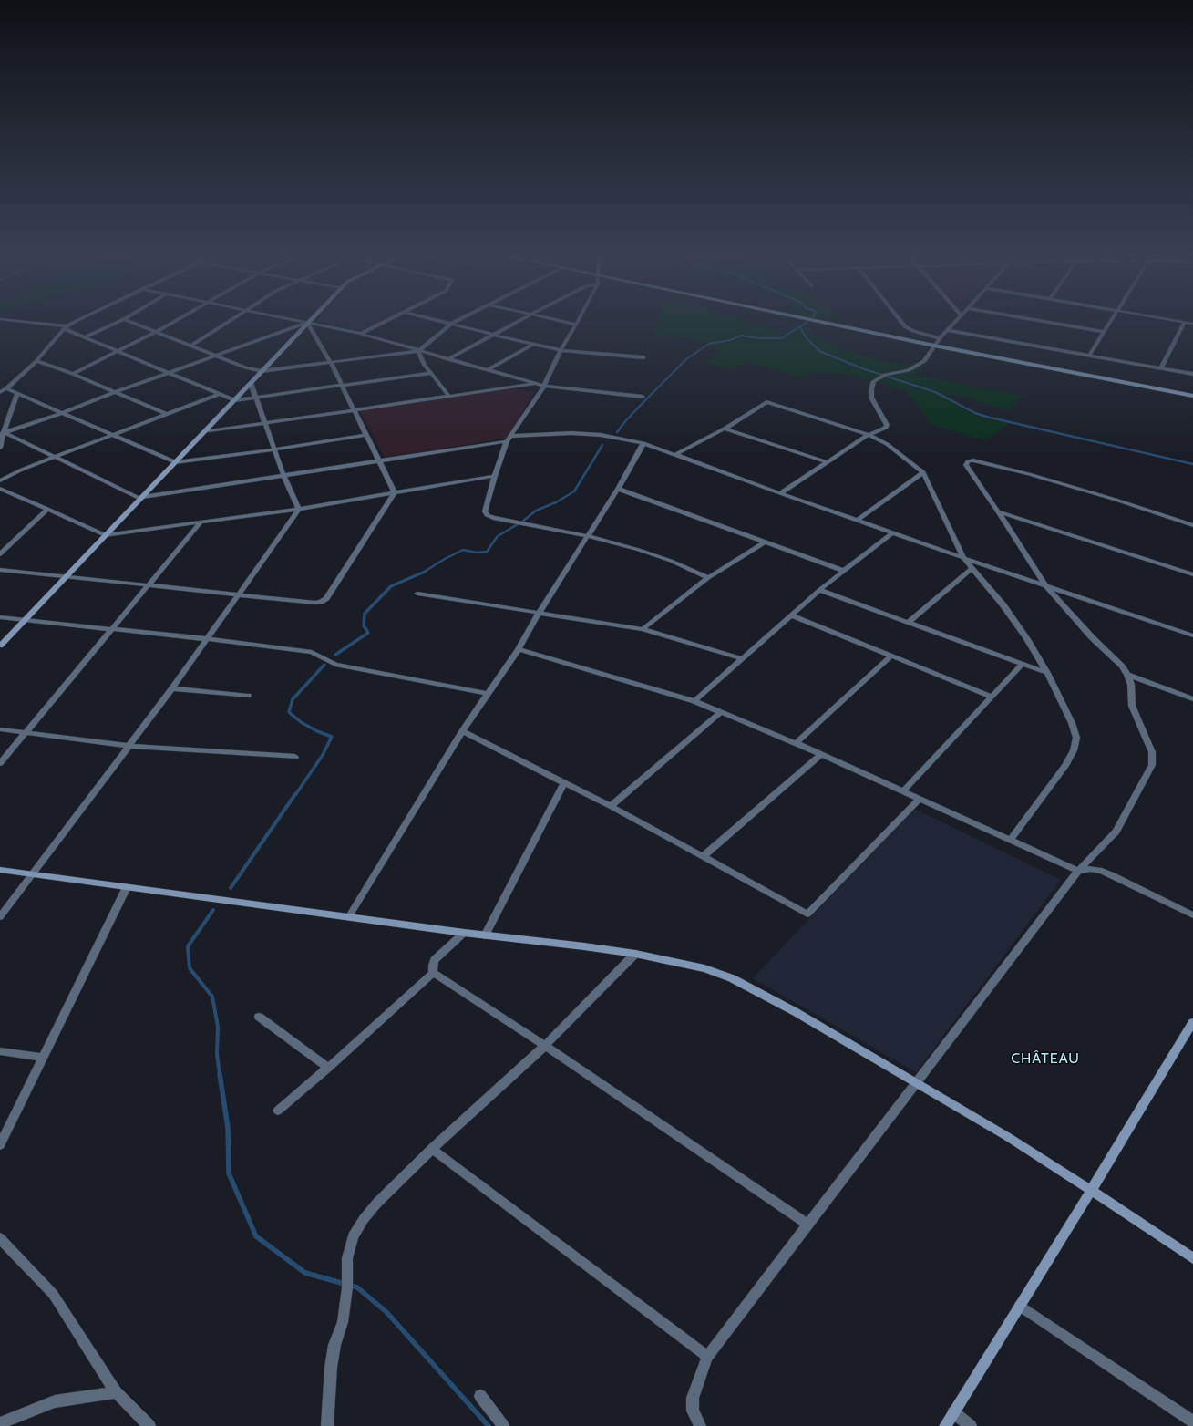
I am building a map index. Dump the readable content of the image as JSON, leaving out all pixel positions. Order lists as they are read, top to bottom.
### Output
{
  "districts": ["CHÂTEAU"]
}
